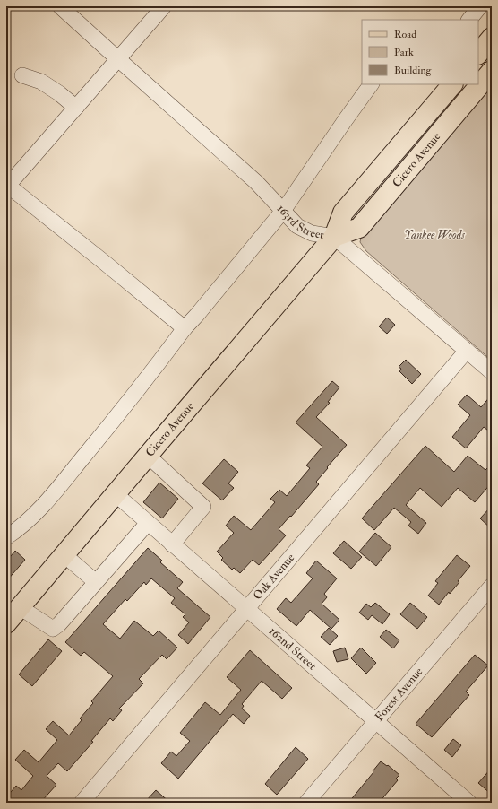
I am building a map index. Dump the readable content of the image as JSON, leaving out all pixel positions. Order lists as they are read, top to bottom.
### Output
{
  "streets": {
    "main road": ["Cicero Avenue"],
    "street": [
      "163rd Street",
      "Oak Avenue",
      "162nd Street",
      "Forest Avenue"
    ]
  },
  "crossings": [
    ["Cicero Avenue", "163rd Street"],
    ["Cicero Avenue", "162nd Street"],
    ["163rd Street", "Oak Avenue"],
    ["Oak Avenue", "162nd Street"],
    ["162nd Street", "Forest Avenue"]
  ],
  "parks": ["Yankee Woods"],
  "legend": ["Road", "Park", "Building"]
}
